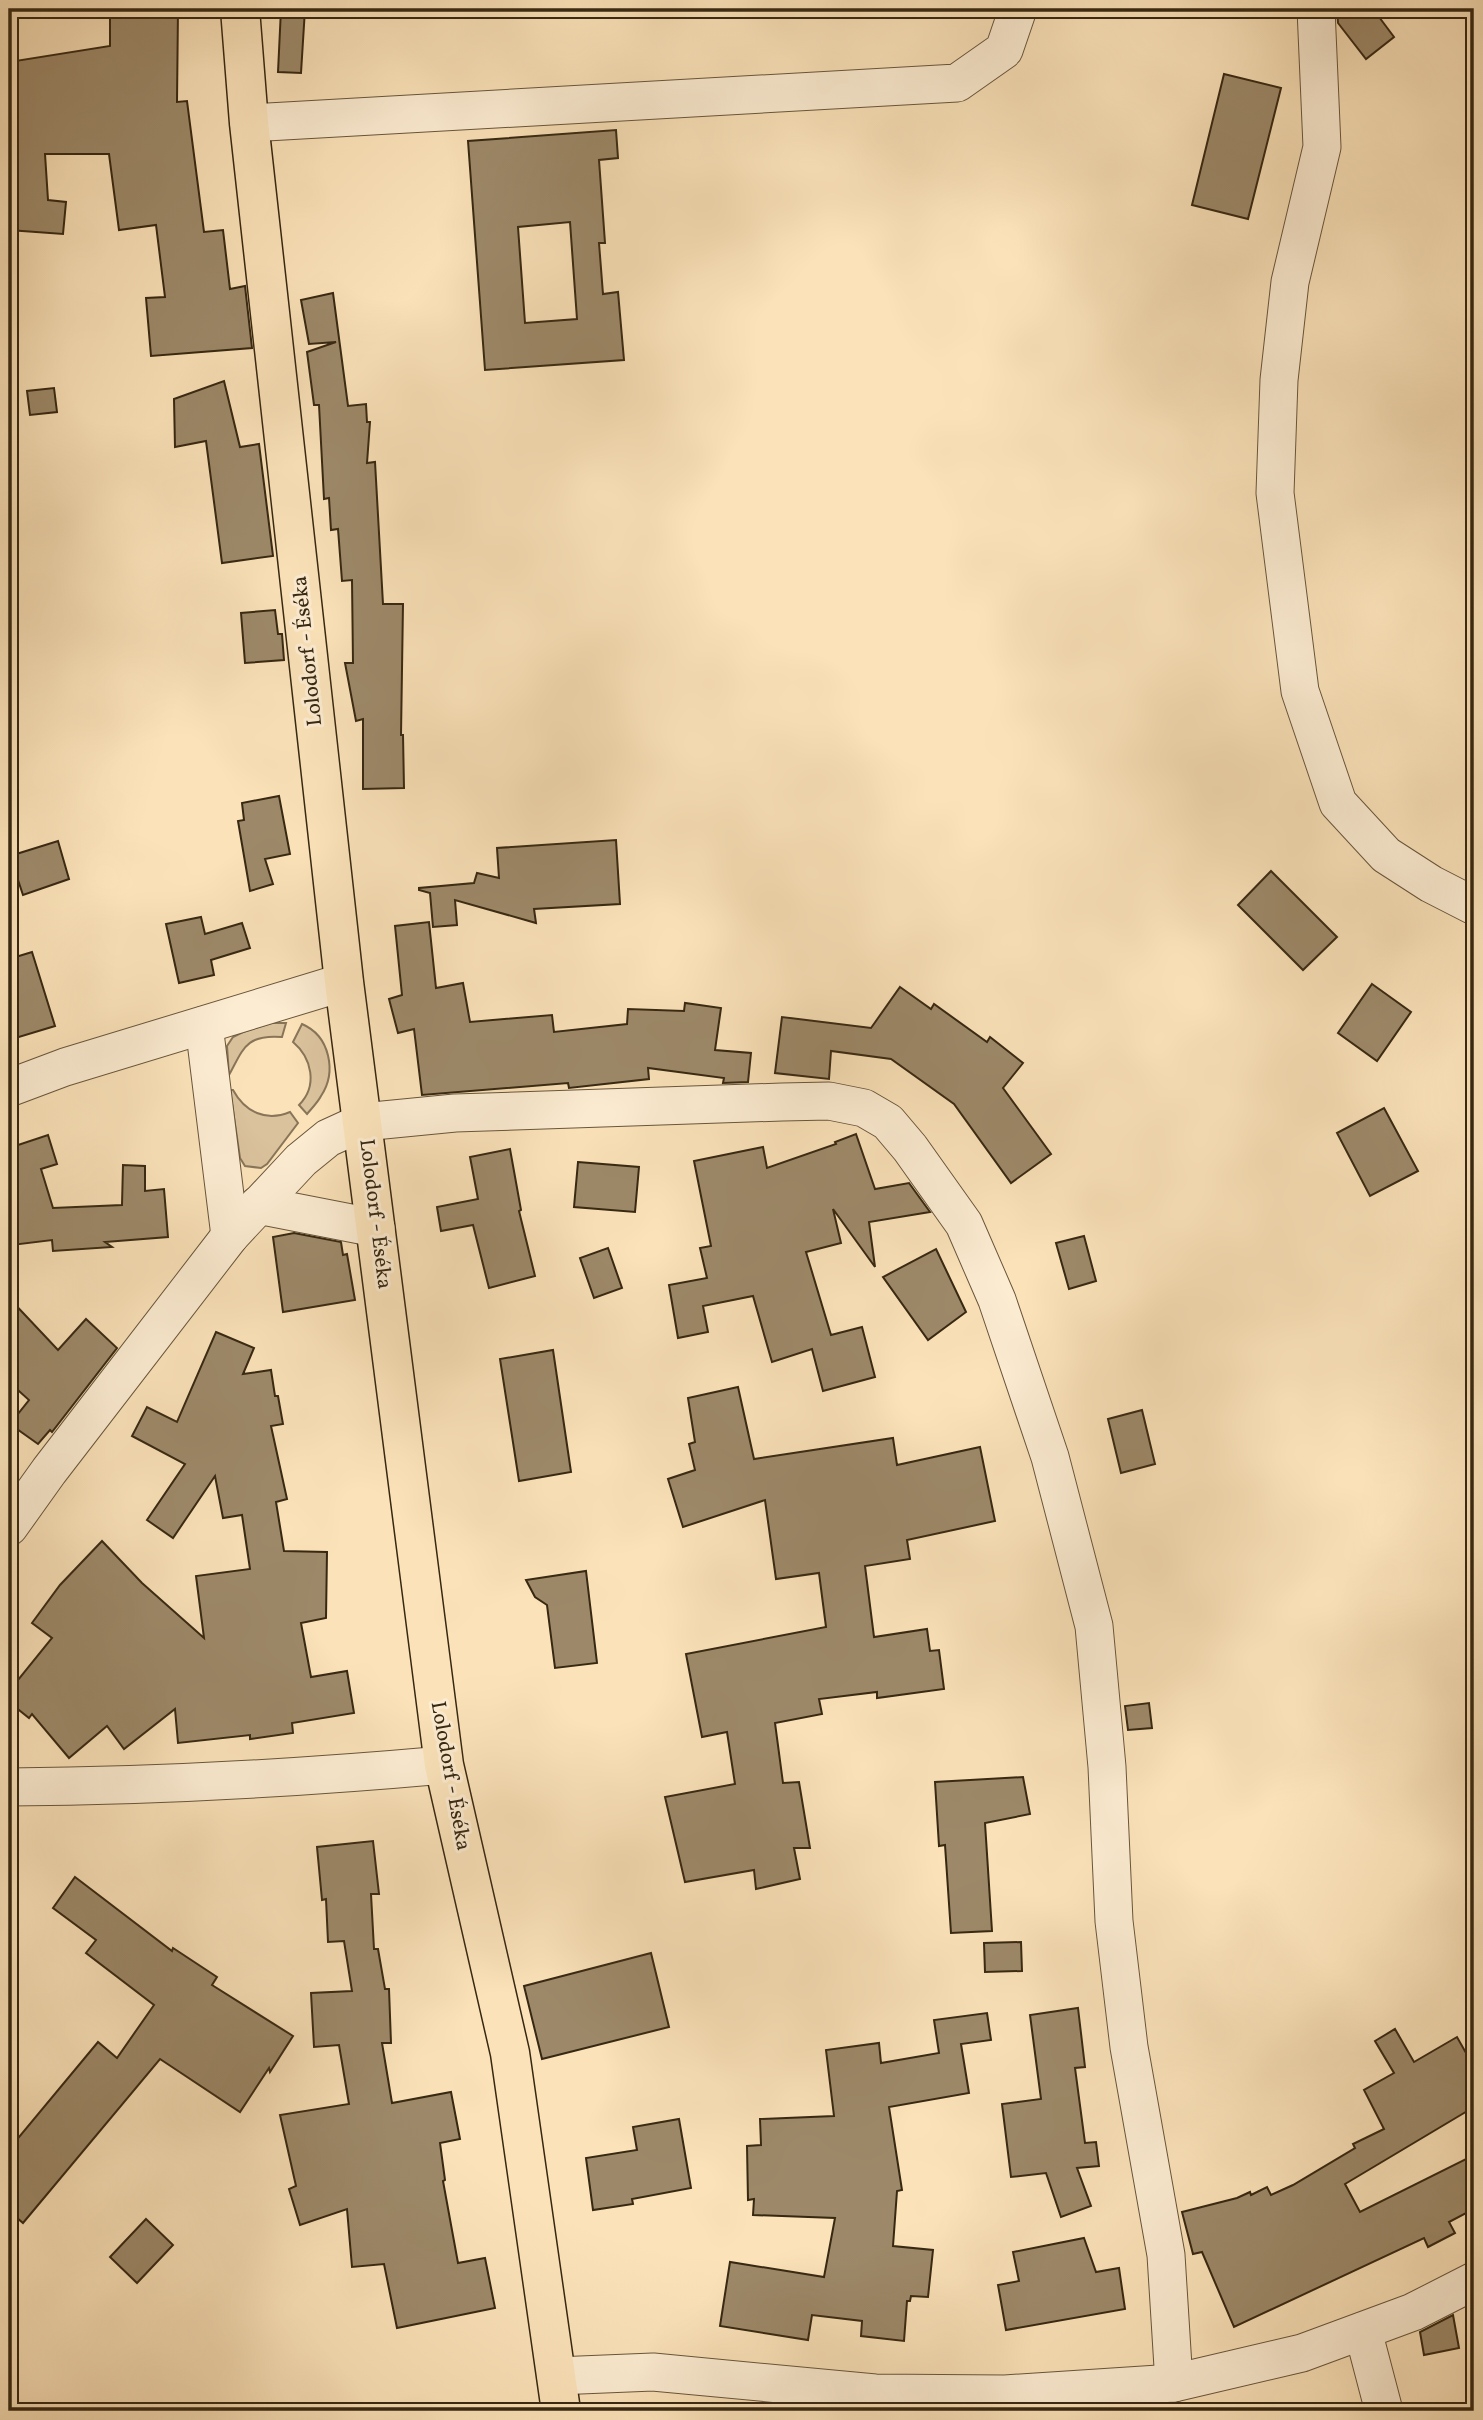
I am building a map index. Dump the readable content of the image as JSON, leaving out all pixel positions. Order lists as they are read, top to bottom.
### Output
{
  "streets": {
    "main road": ["Lolodorf - Éséka"]
  }
}
